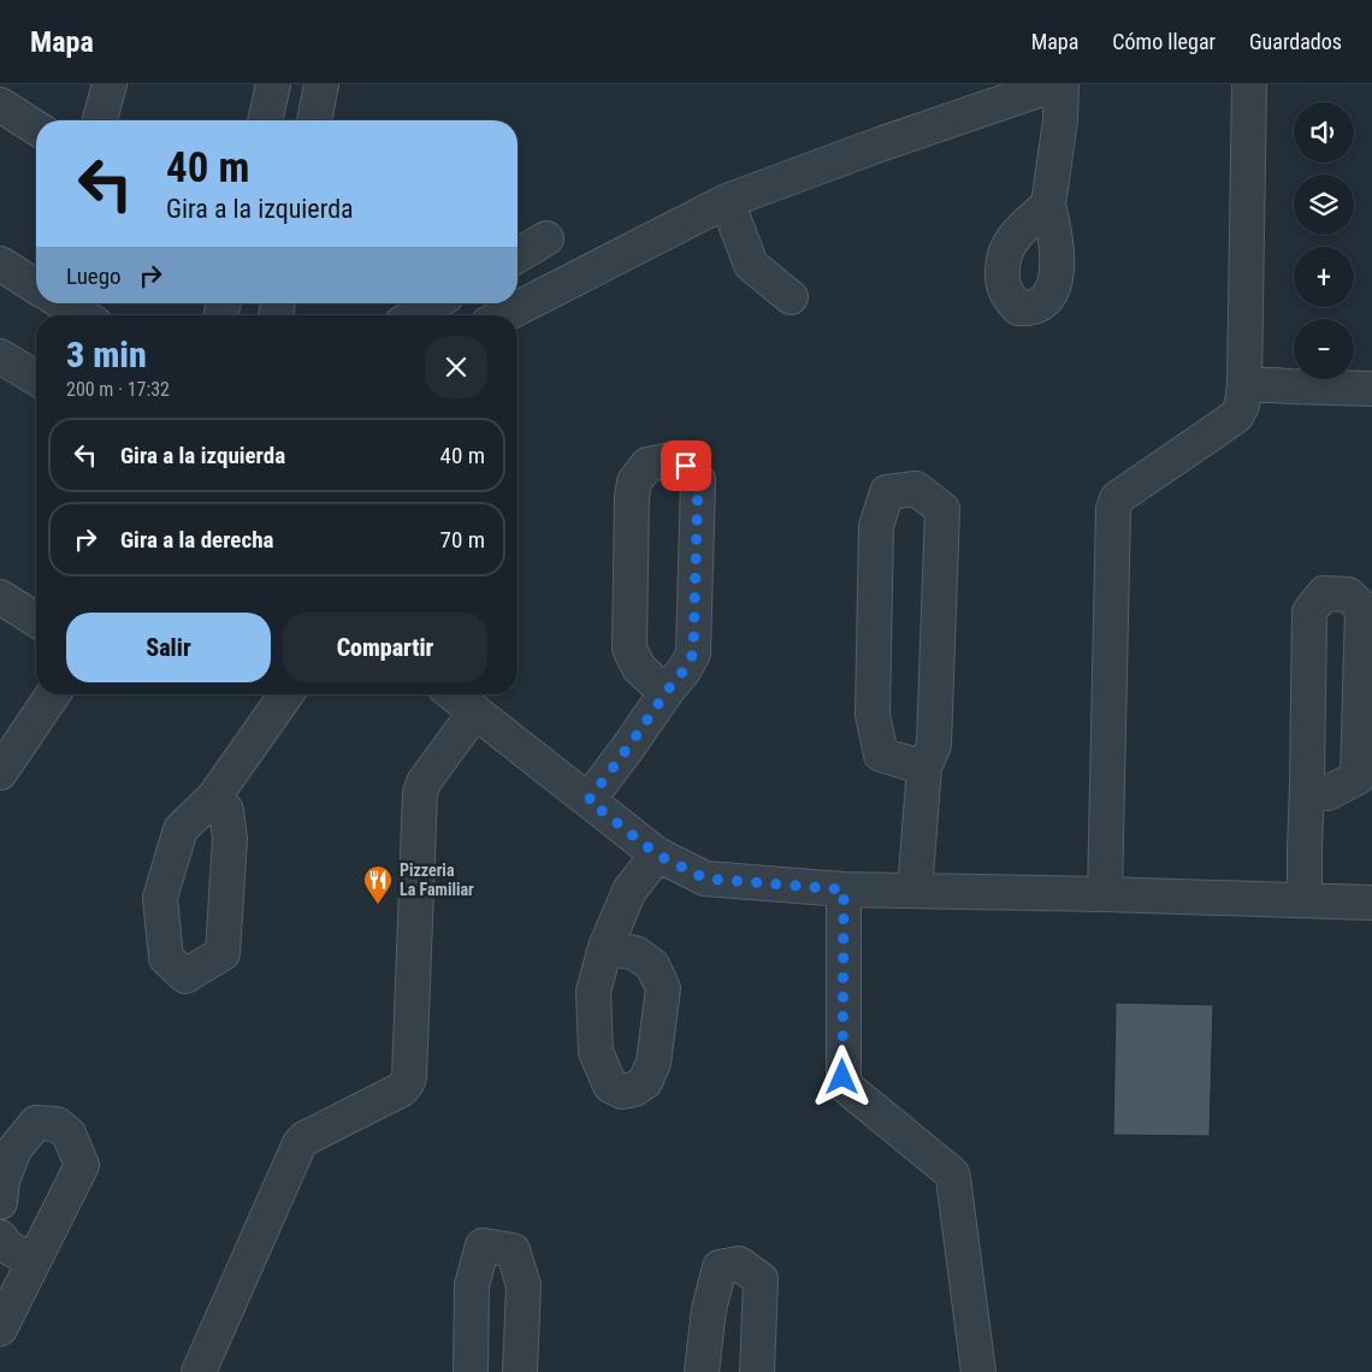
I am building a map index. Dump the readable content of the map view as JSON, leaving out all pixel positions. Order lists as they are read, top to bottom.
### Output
{
  "places": {
    "restaurant": ["Pizzeria La Familiar"]
  },
  "page": {
    "header": "Mapa",
    "nav": ["Mapa", "Cómo llegar", "Guardados"],
    "map_buttons": ["+", "−"],
    "turn": ["40 m", "Gira a la izquierda"],
    "then": "Luego",
    "heading": ["3 min", "200 m · 17:32"],
    "list": [
      {
        "name": "Gira a la izquierda",
        "value": "40 m"
      },
      {
        "name": "Gira a la derecha",
        "value": "70 m"
      }
    ],
    "buttons": ["Salir", "Compartir"]
  }
}
